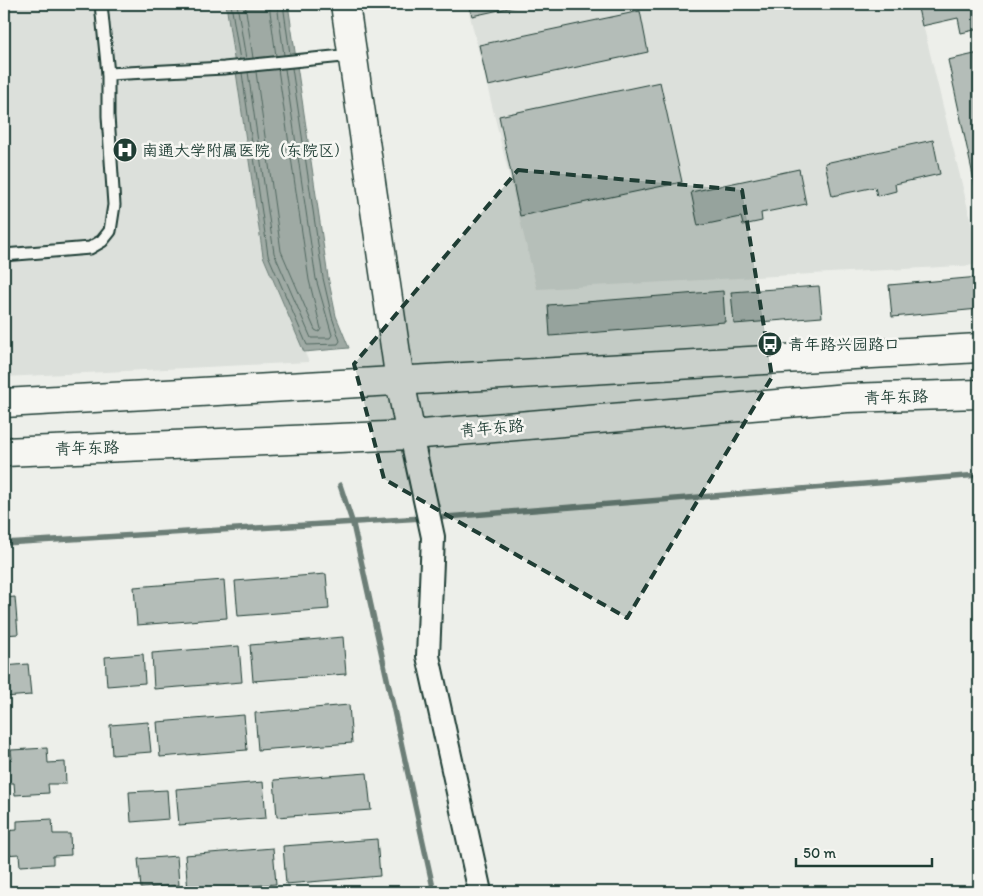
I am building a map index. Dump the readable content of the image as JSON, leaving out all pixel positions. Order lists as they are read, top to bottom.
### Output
{
  "streets": {
    "main road": ["青年东路"]
  },
  "places": {
    "hospital": ["南通大学附属医院（东院区）"],
    "bus stop": ["青年路兴园路口"]
  },
  "scale_bar": "50 m"
}
